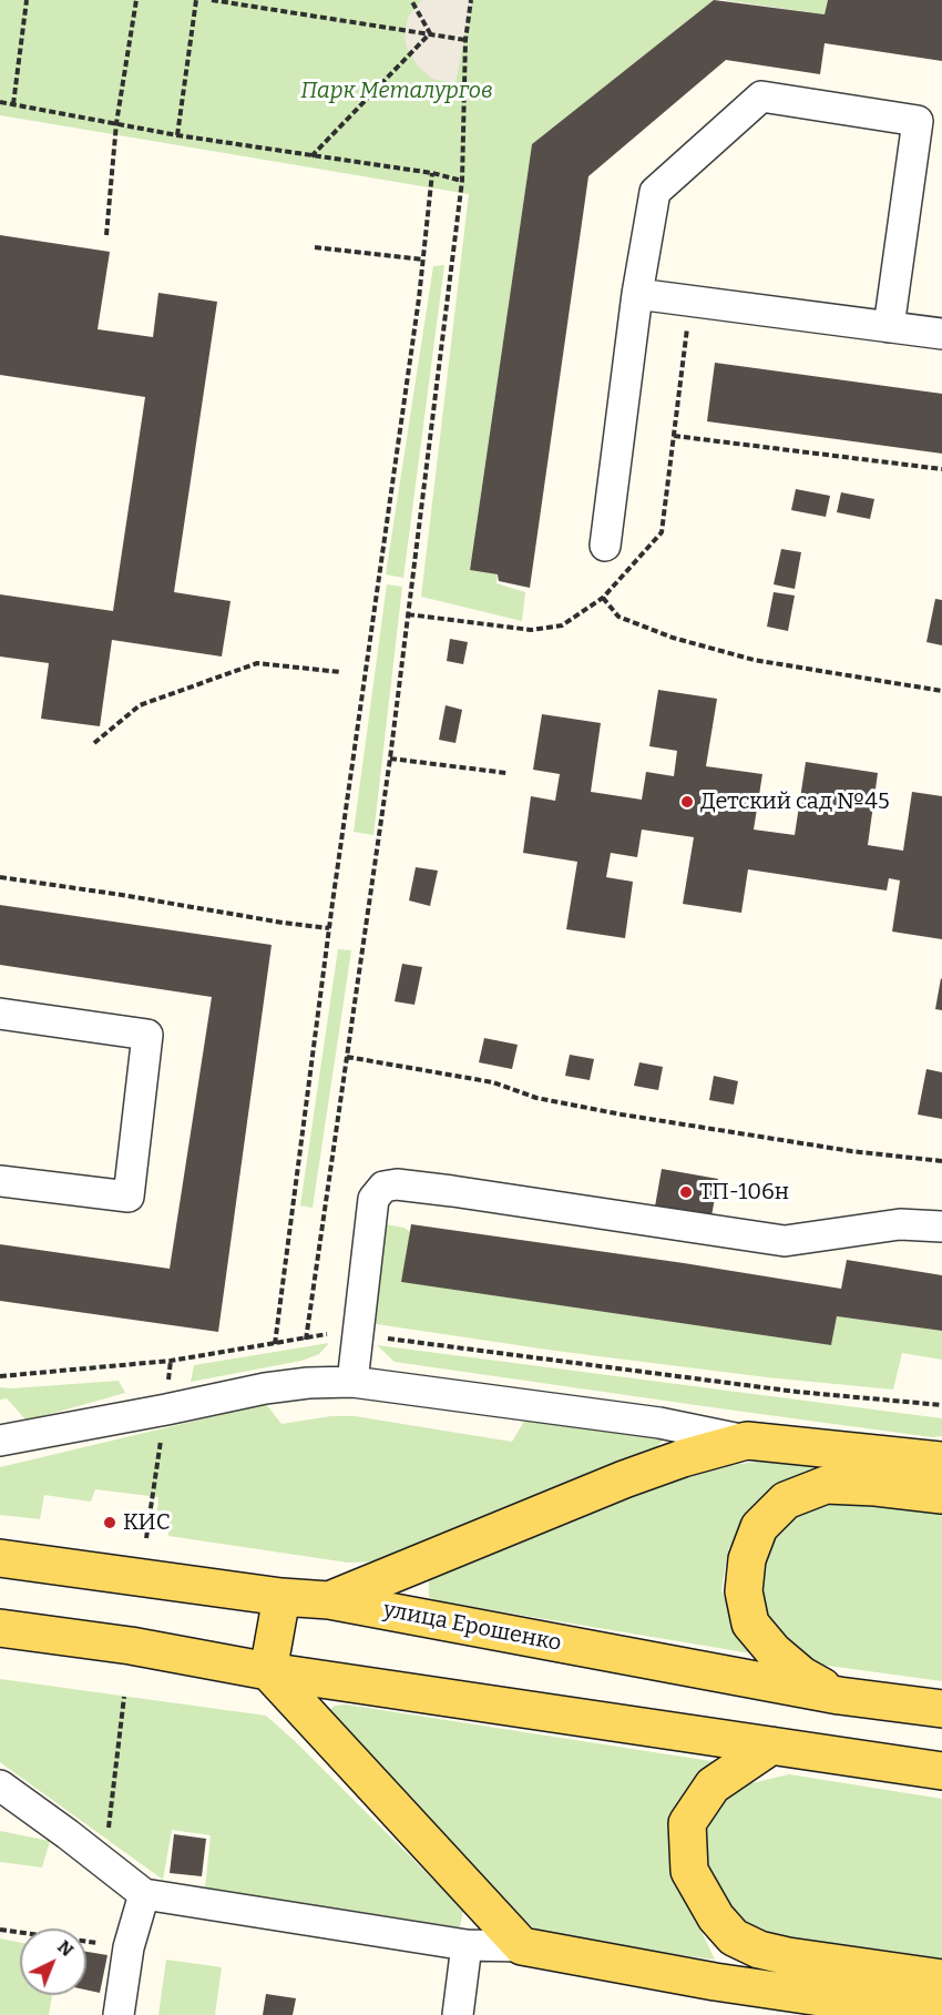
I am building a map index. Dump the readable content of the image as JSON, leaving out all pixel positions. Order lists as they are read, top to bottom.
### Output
{
  "streets": {
    "main road": ["улица Ерошенко"]
  },
  "parks": ["Парк Металургов"],
  "places": ["Детский сад №45", "ТП-106н", "КИС"],
  "north": "top right"
}
